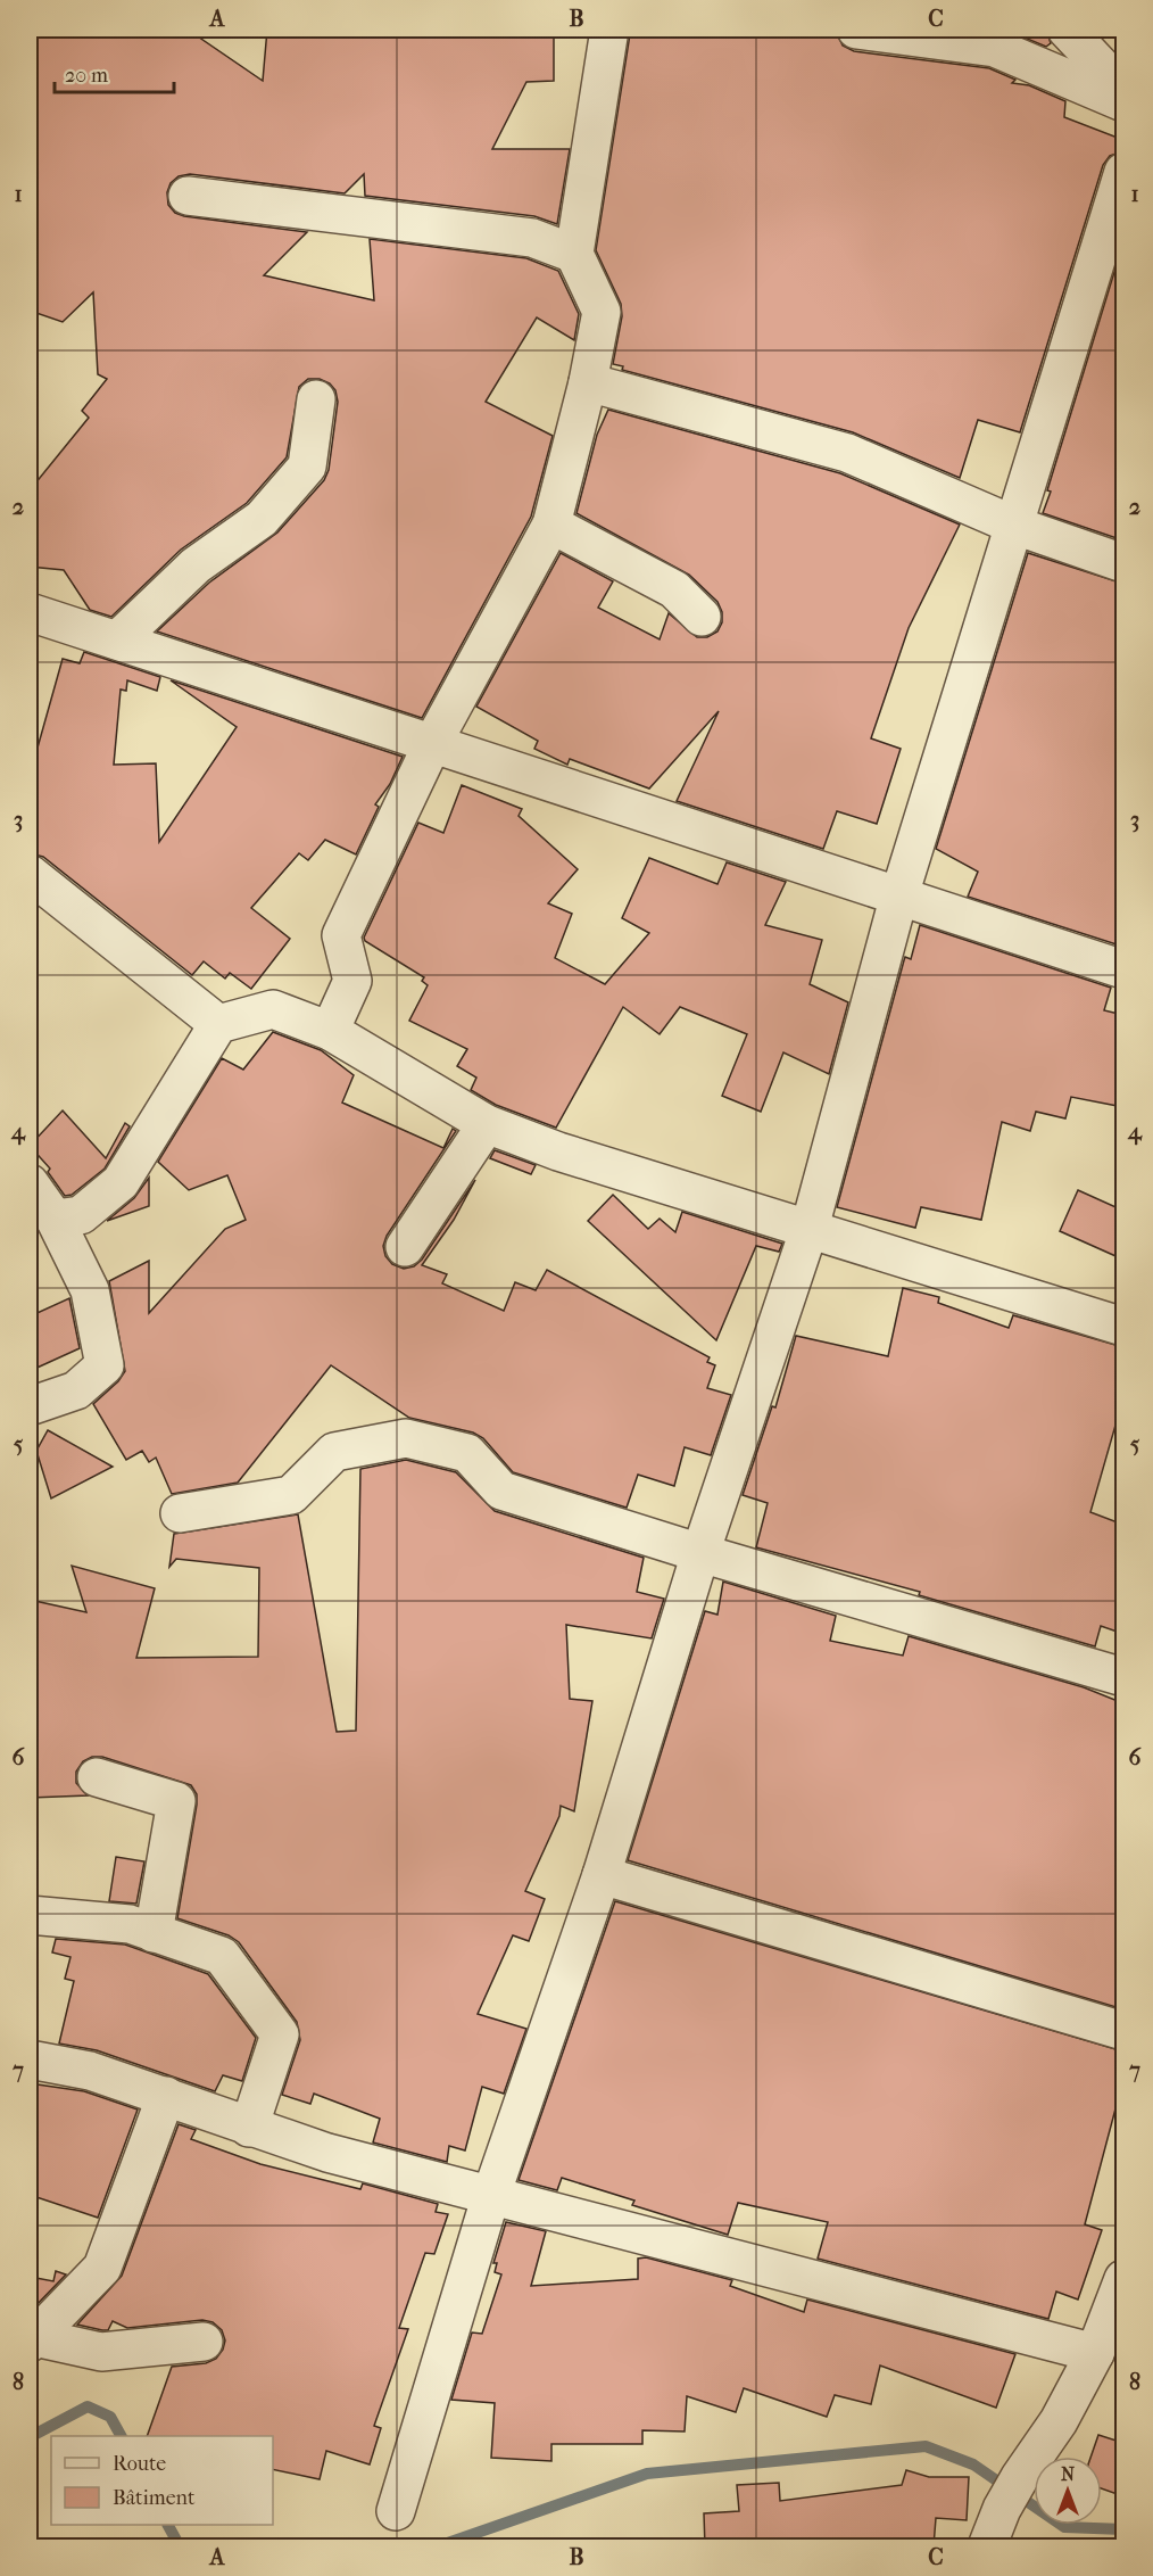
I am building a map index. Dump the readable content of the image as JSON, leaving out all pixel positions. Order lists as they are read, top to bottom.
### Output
{
  "legend": ["Route", "Bâtiment"],
  "scale_bar": "20 m",
  "north": "top",
  "grid": {
    "columns": ["A", "B", "C"],
    "rows": [
      "1",
      "2",
      "3",
      "4",
      "5",
      "6",
      "7",
      "8"
    ]
  }
}
